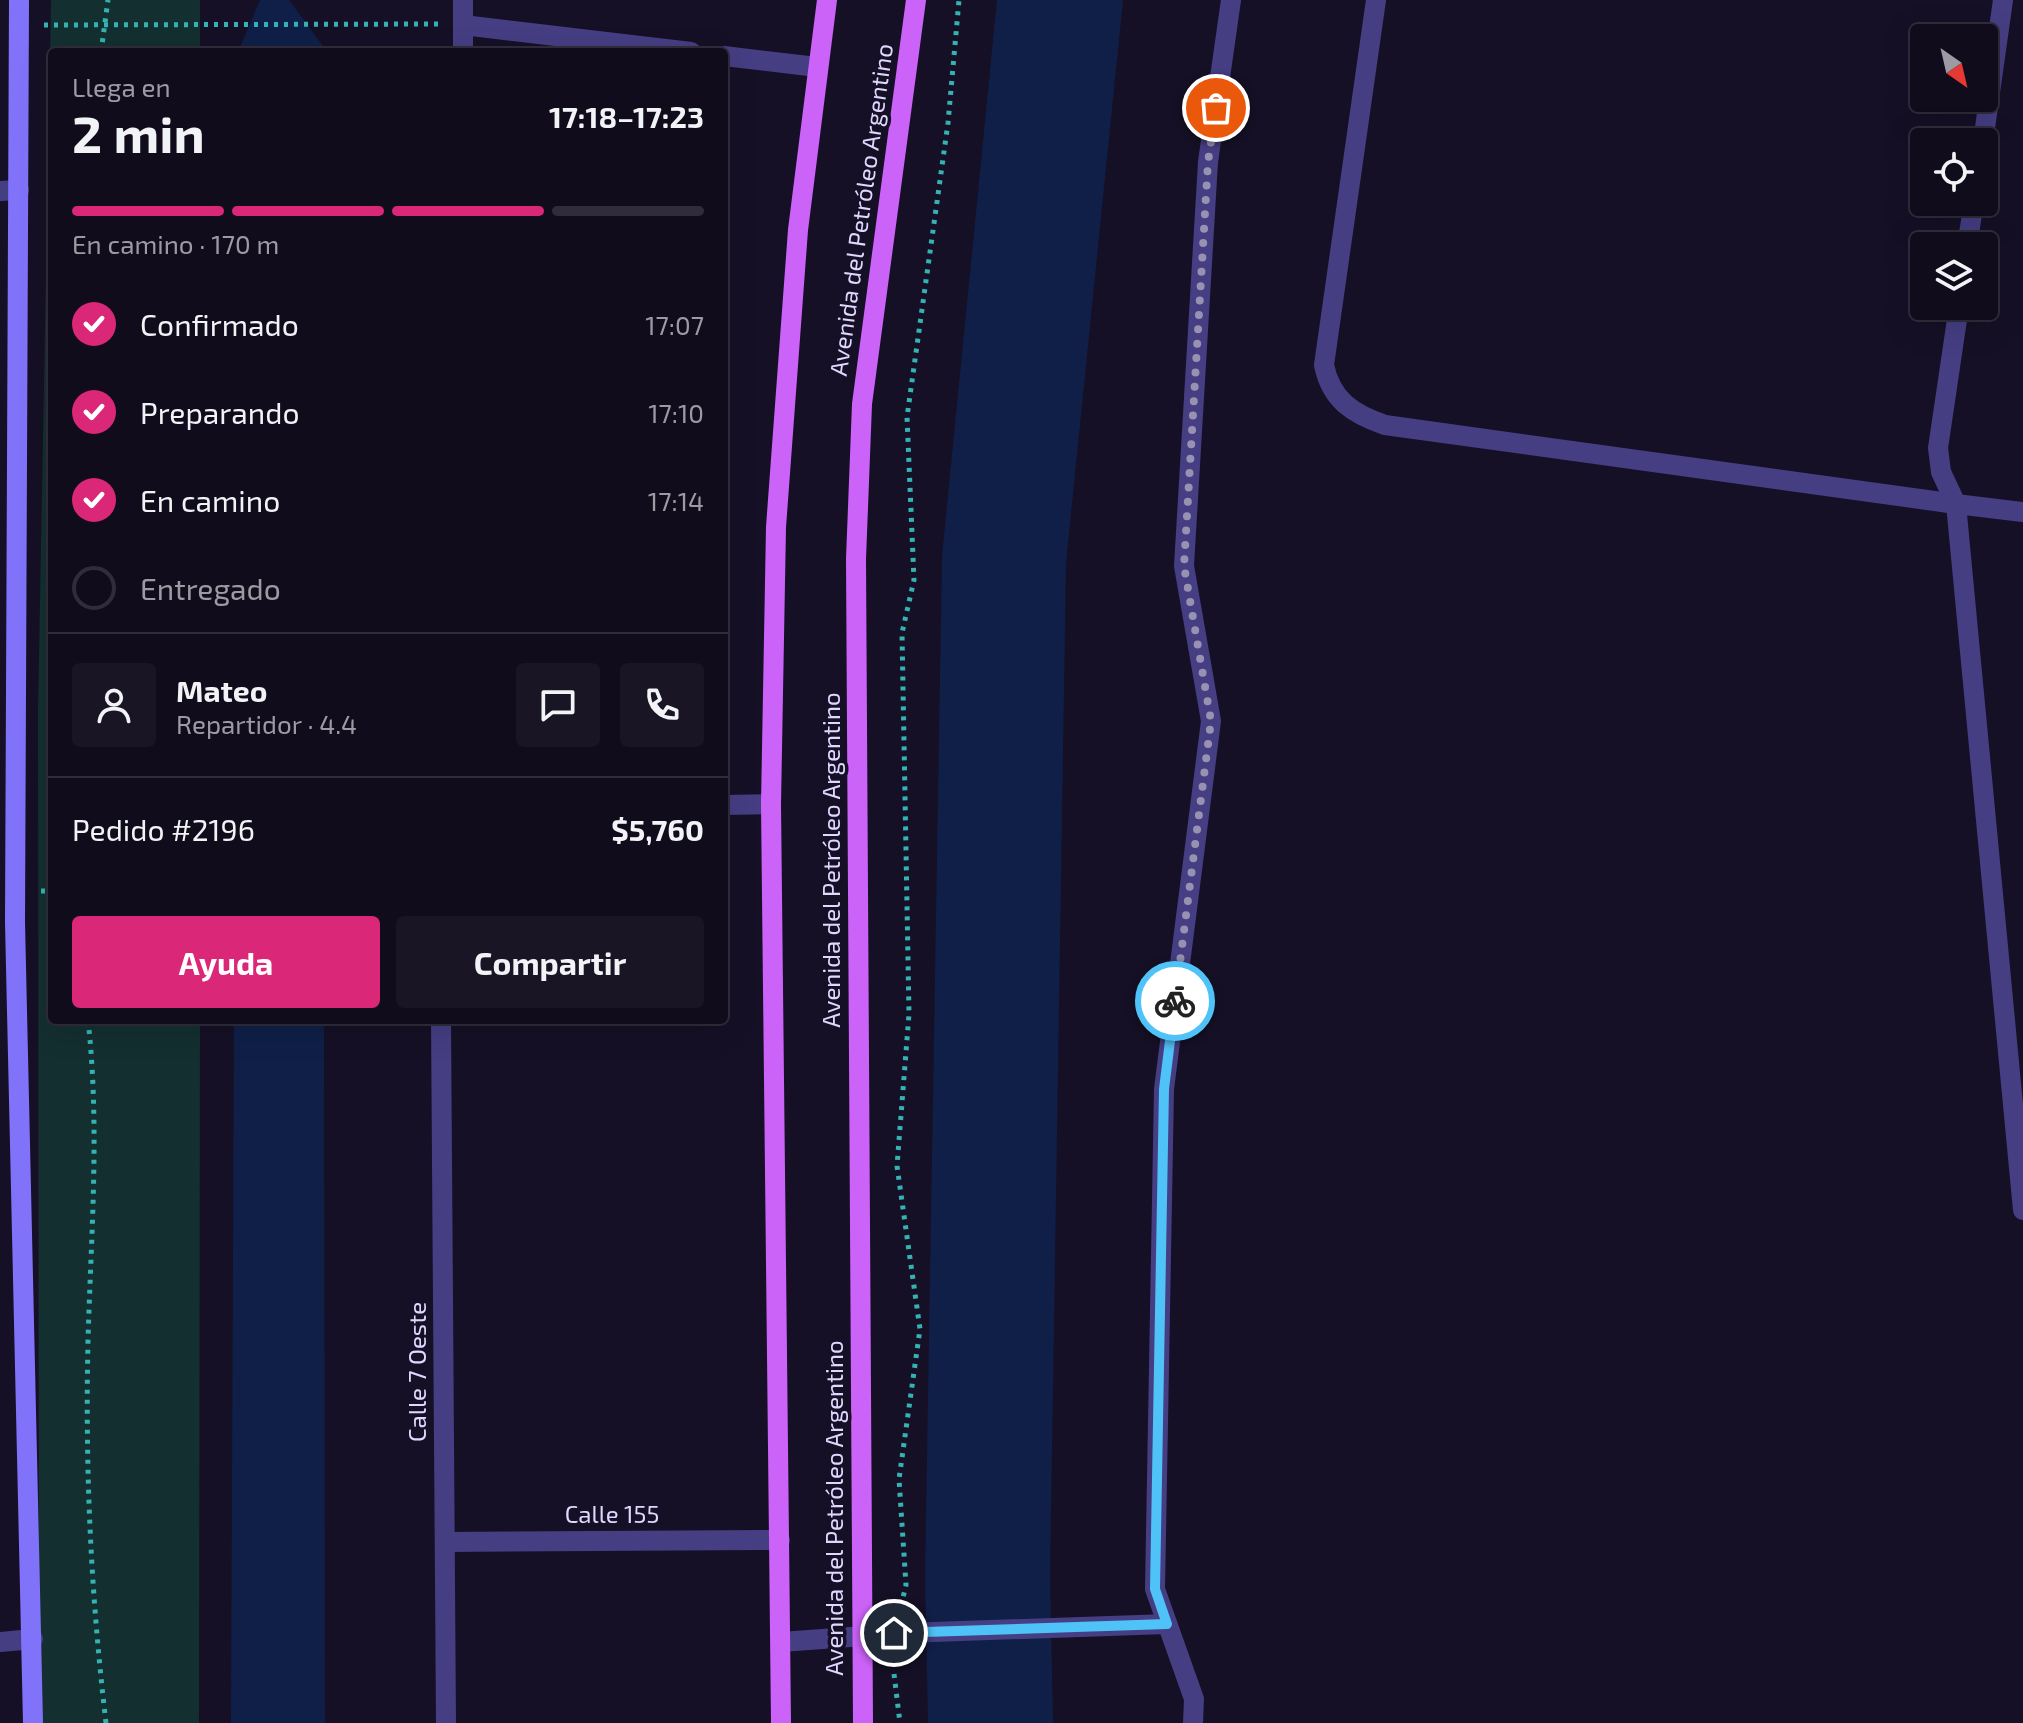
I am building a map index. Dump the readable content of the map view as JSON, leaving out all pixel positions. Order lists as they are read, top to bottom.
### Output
{
  "streets": {
    "main road": ["Avenida del Petróleo Argentino"],
    "street": ["Calle 7 Oeste", "Calle 155"]
  },
  "crossings": [
    ["Calle 7 Oeste", "Calle 155"]
  ],
  "north": "bottom right",
  "page": {
    "heading": ["2 min", "Llega en", "17:18–17:23"],
    "panel": [
      "Mateo",
      "Repartidor · 4.4",
      "Pedido #2196",
      "$5,760"
    ],
    "bar": "En camino · 170 m",
    "list": [
      ["Confirmado", "17:07"],
      ["Preparando", "17:10"],
      ["En camino", "17:14"],
      "Entregado"
    ],
    "buttons": ["Ayuda", "Compartir"]
  }
}
